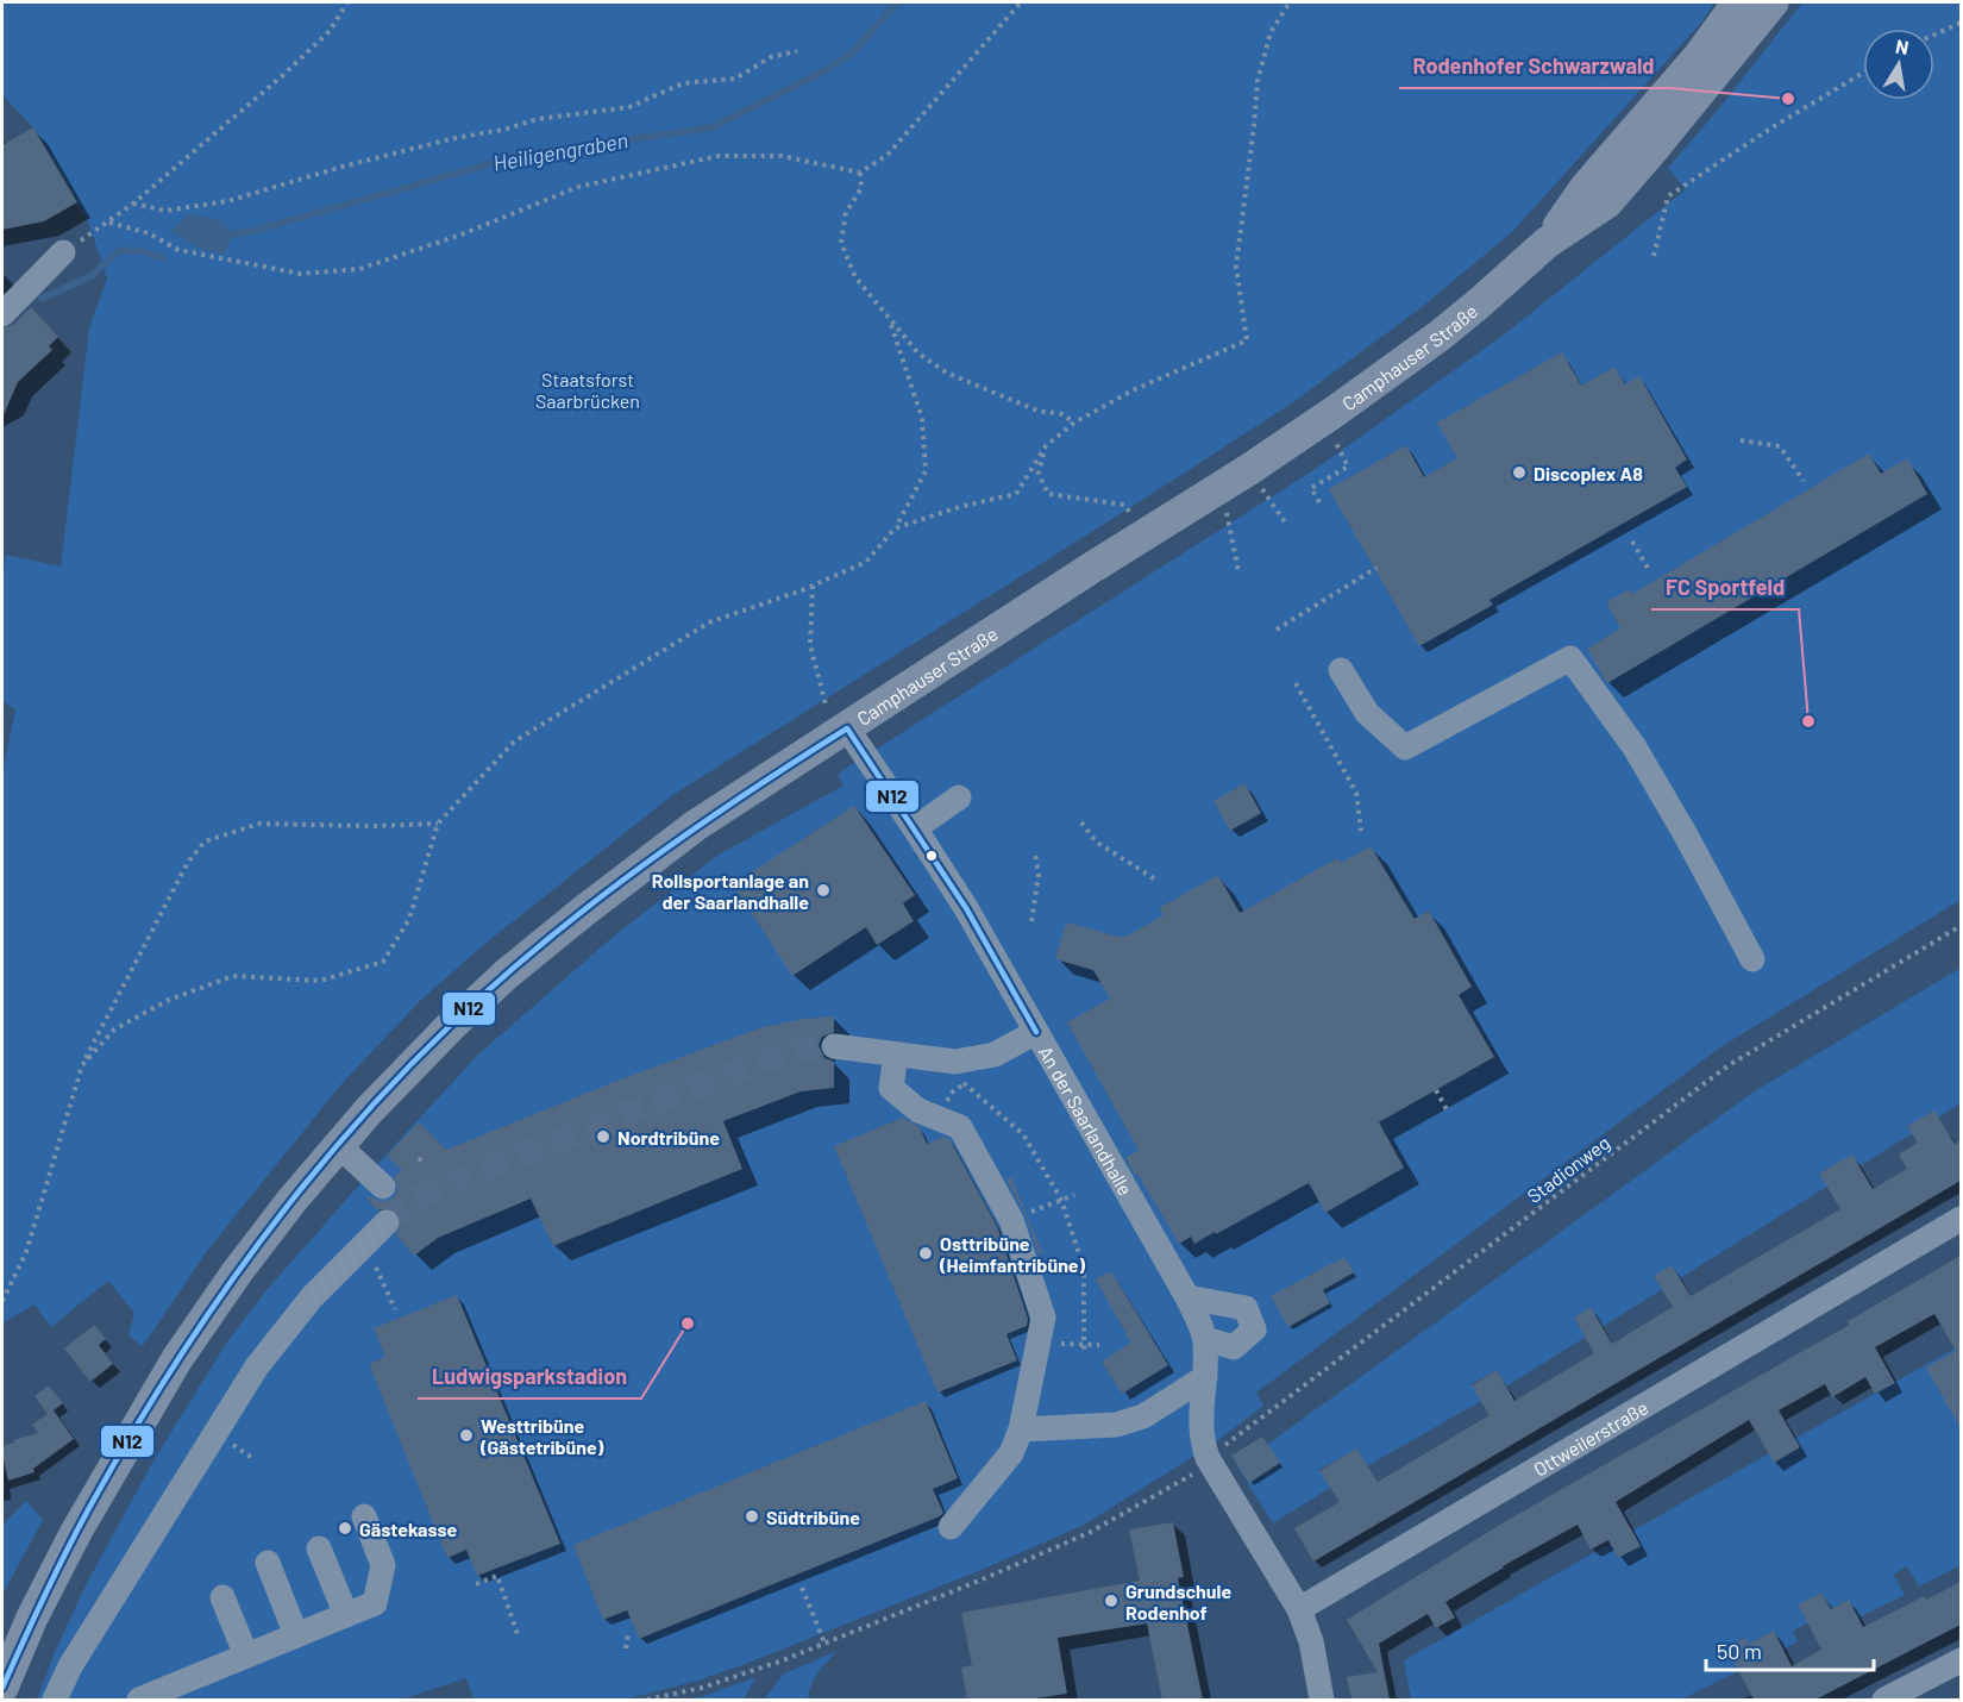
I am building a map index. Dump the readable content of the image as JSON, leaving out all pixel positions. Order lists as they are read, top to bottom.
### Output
{
  "streets": {
    "main road": ["Camphauser Straße"],
    "street": ["An der Saarlandhalle", "Ottweilerstraße"],
    "path": ["Stadionweg"]
  },
  "crossings": [
    ["Camphauser Straße", "An der Saarlandhalle"],
    ["An der Saarlandhalle", "Stadionweg"],
    ["An der Saarlandhalle", "Ottweilerstraße"]
  ],
  "water": ["Heiligengraben"],
  "parks": ["Staatsforst Saarbrücken"],
  "places": [
    "Rodenhofer Schwarzwald",
    "Discoplex A8",
    "FC Sportfeld",
    "Rollsportanlage an der Saarlandhalle",
    "Nordtribüne",
    "Osttribüne (Heimfantribüne)",
    "Ludwigsparkstadion",
    "Westtribüne (Gästetribüne)",
    "Südtribüne",
    "Gästekasse",
    "Grundschule Rodenhof"
  ],
  "lines": ["transit line N12"],
  "scale_bar": "50 m",
  "north": "top"
}
